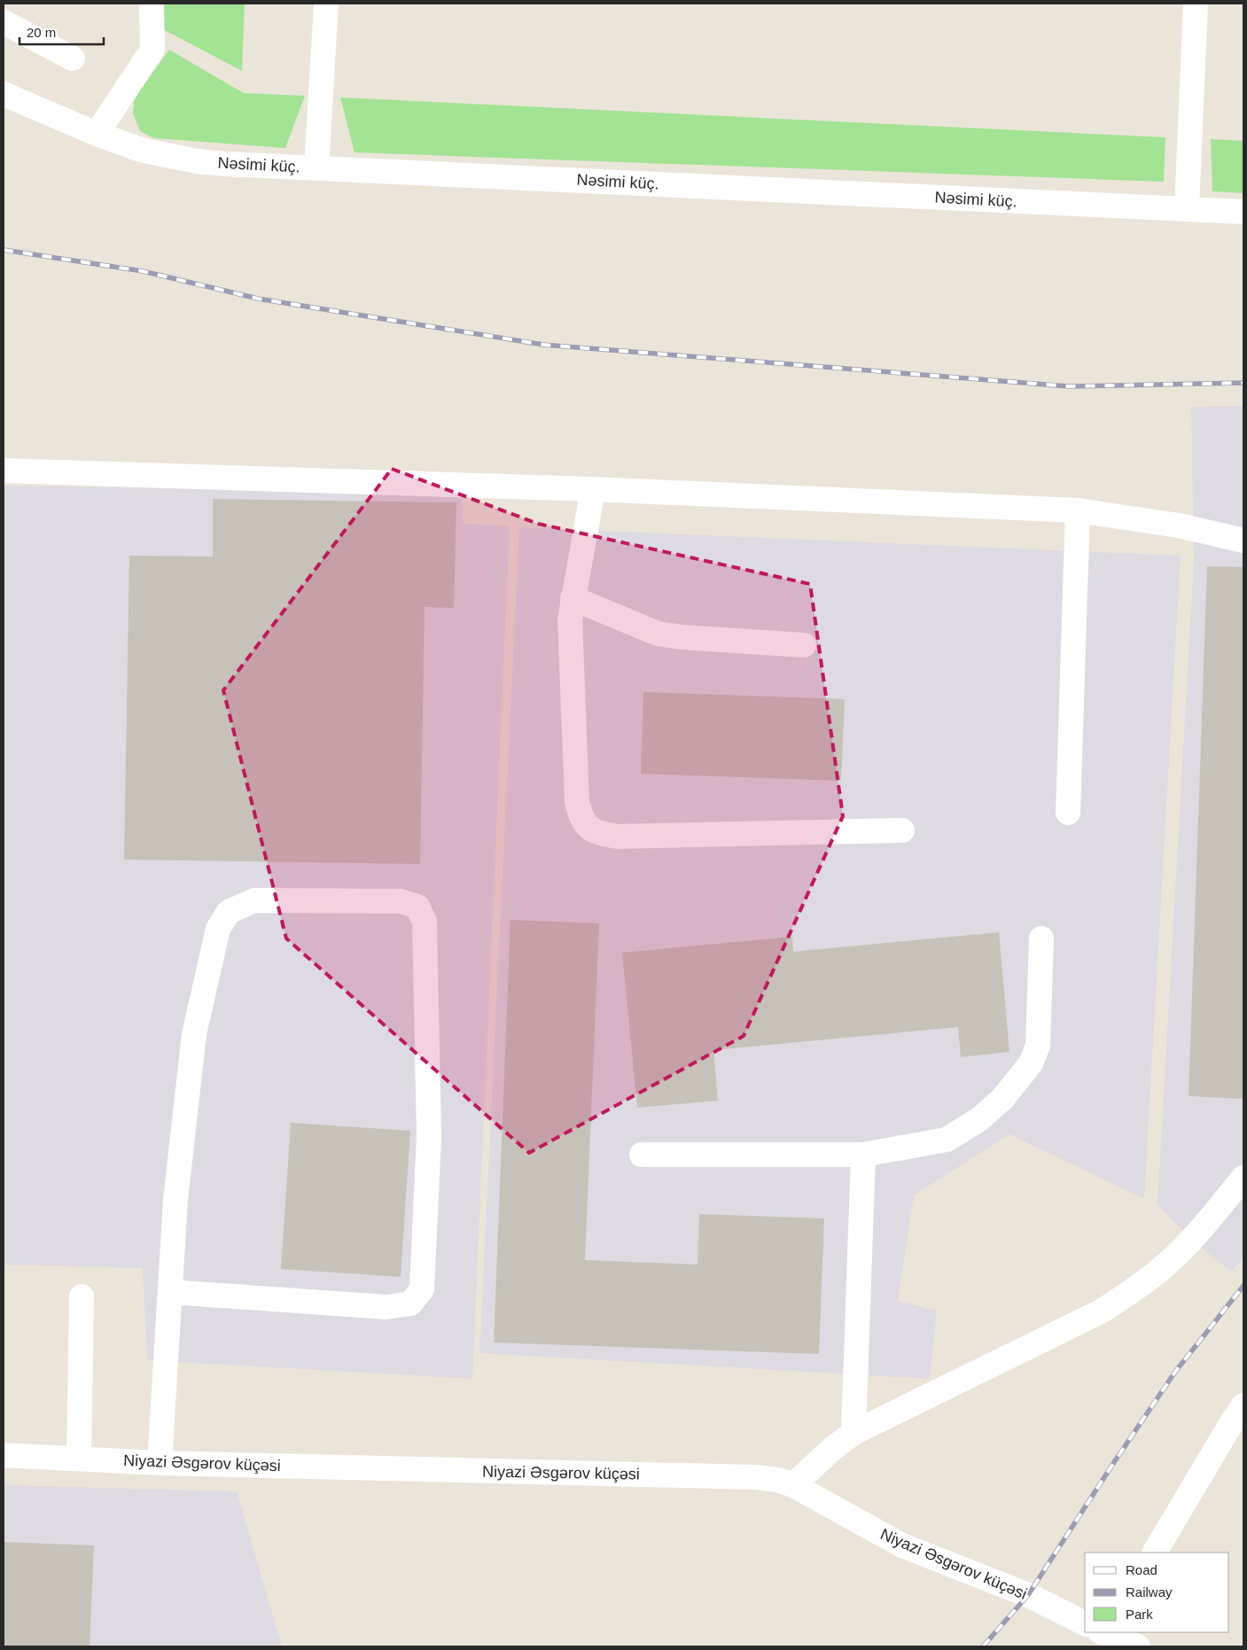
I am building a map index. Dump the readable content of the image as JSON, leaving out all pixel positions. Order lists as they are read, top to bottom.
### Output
{
  "streets": {
    "street": ["Nəsimi küç.", "Niyazi Əsgərov küçəsi"]
  },
  "legend": ["Road", "Railway", "Park"],
  "scale_bar": "20 m"
}
